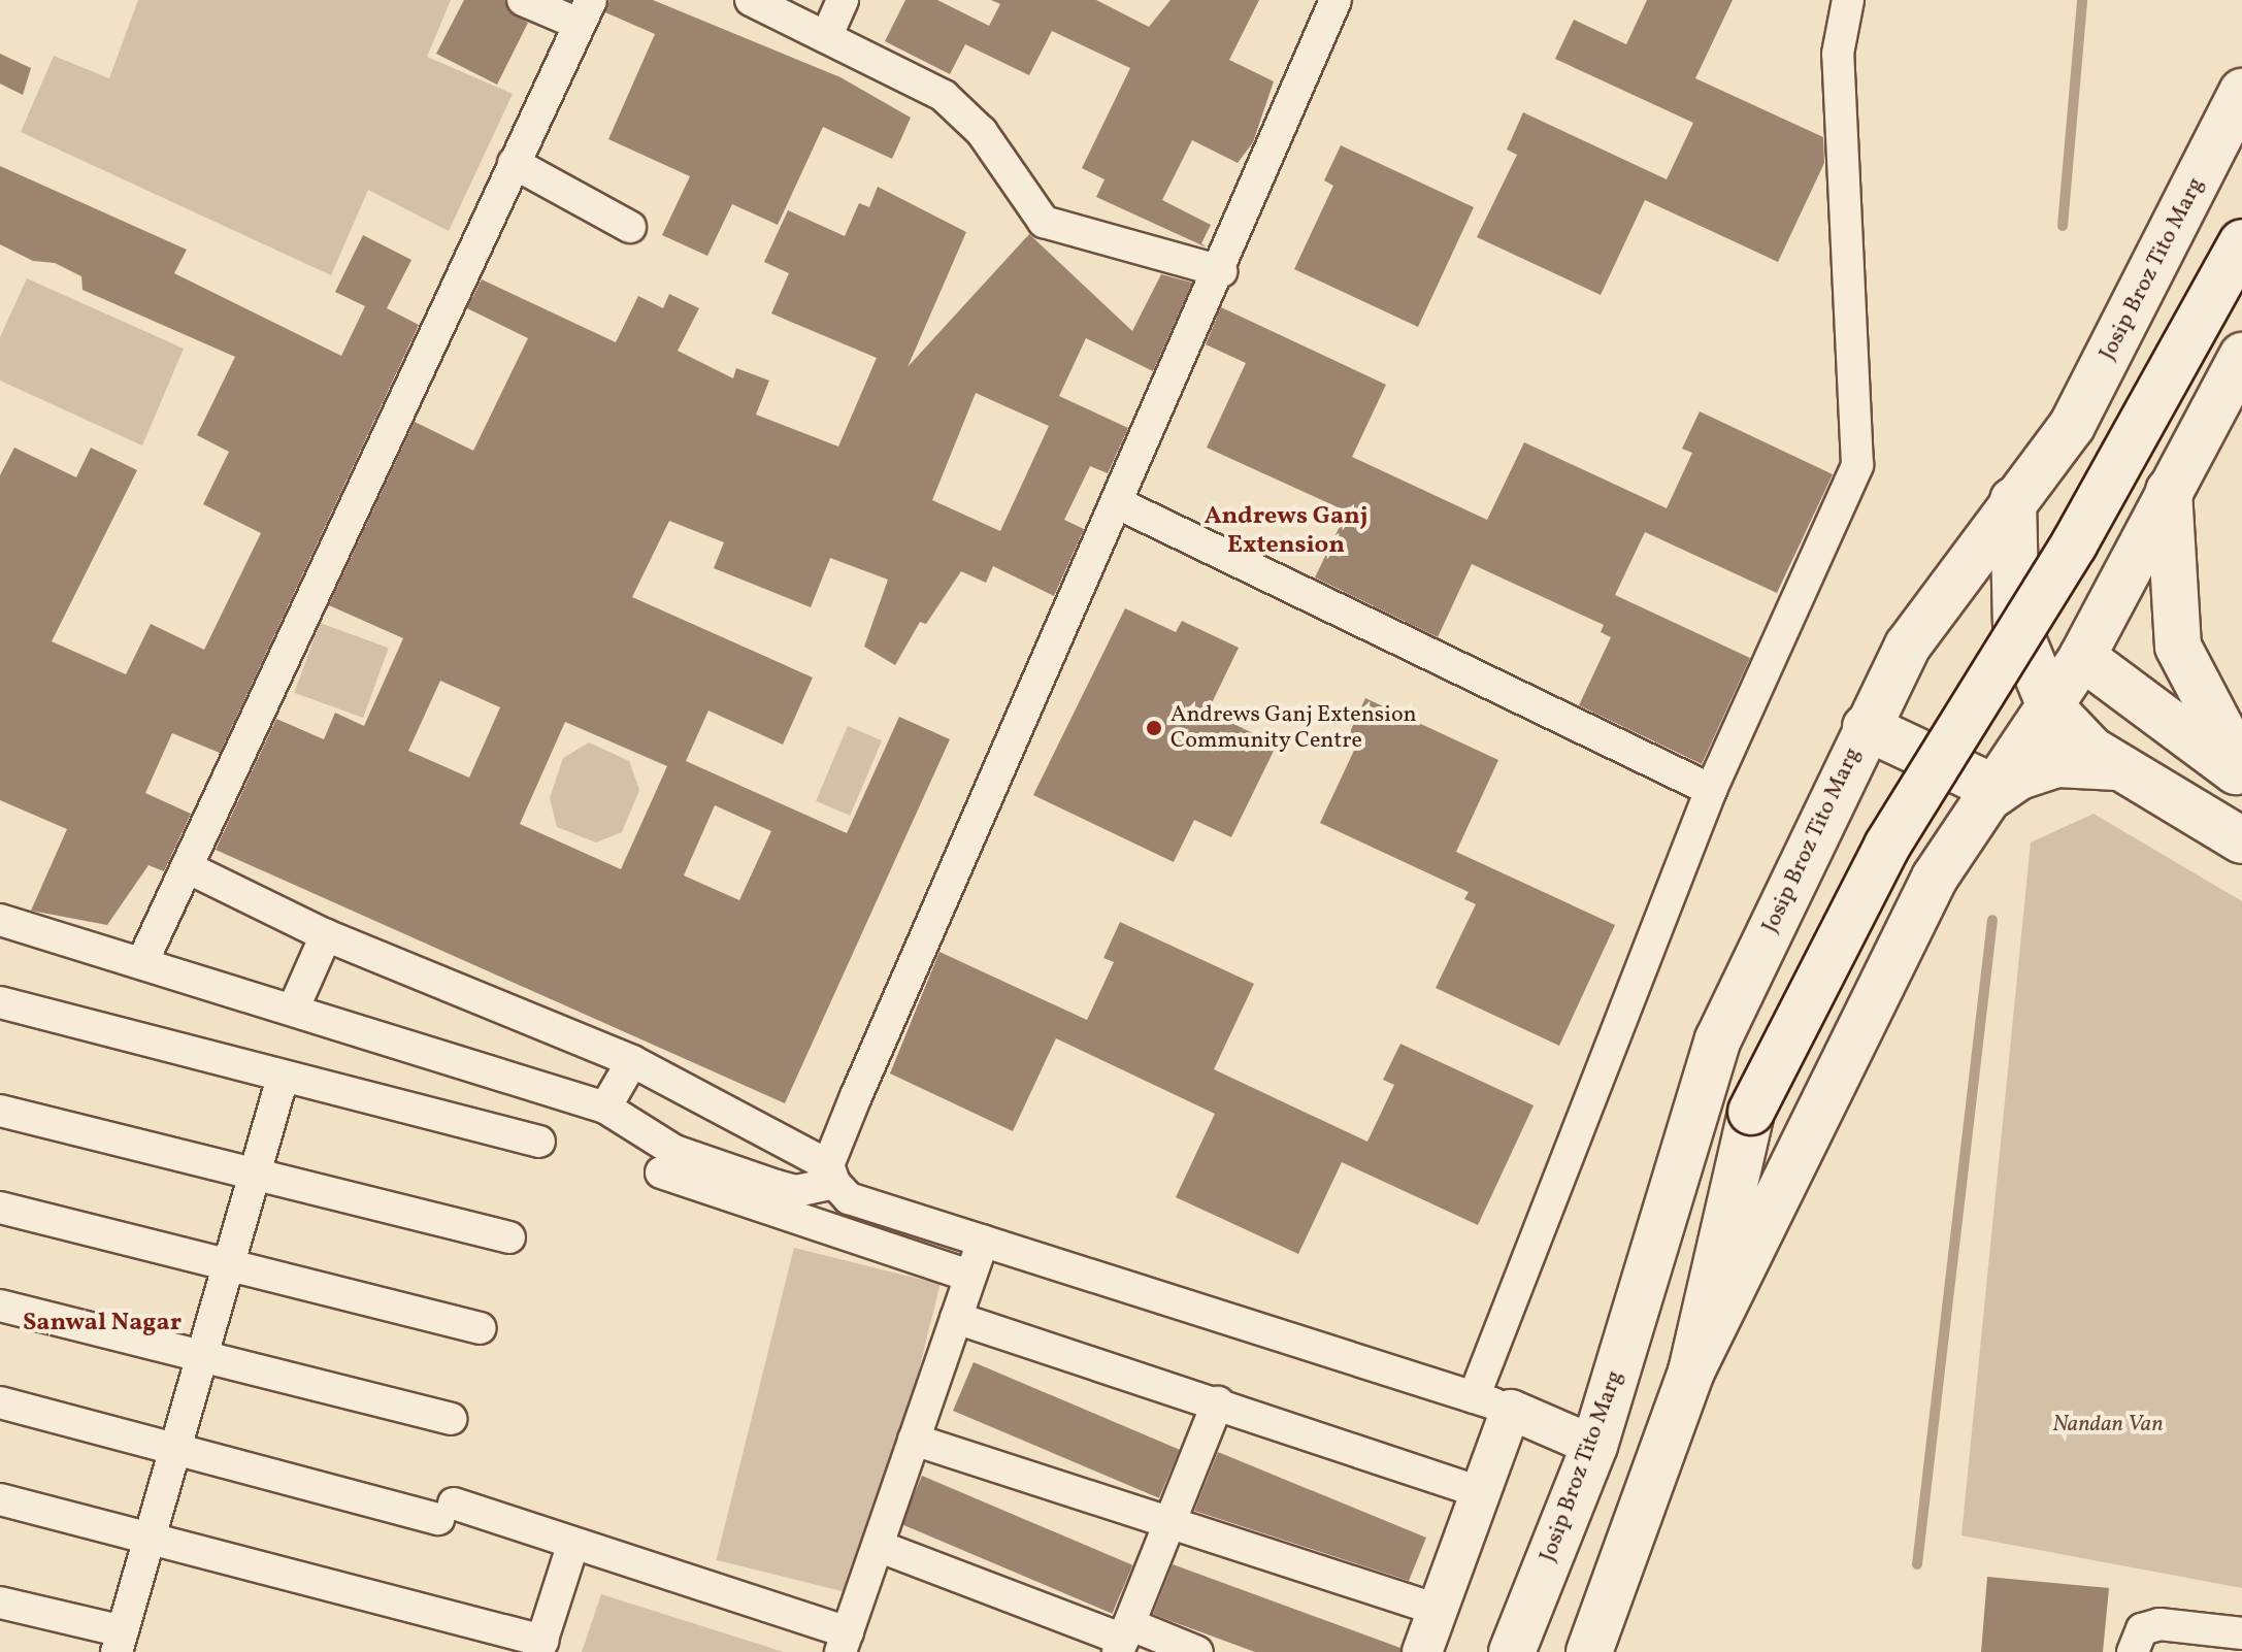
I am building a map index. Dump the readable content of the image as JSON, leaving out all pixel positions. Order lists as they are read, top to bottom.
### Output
{
  "streets": {
    "main road": ["Josip Broz Tito Marg"]
  },
  "districts": ["Andrews Ganj Extension", "Sanwal Nagar"],
  "parks": ["Nandan Van"],
  "places": ["Andrews Ganj Extension Community Centre"]
}
